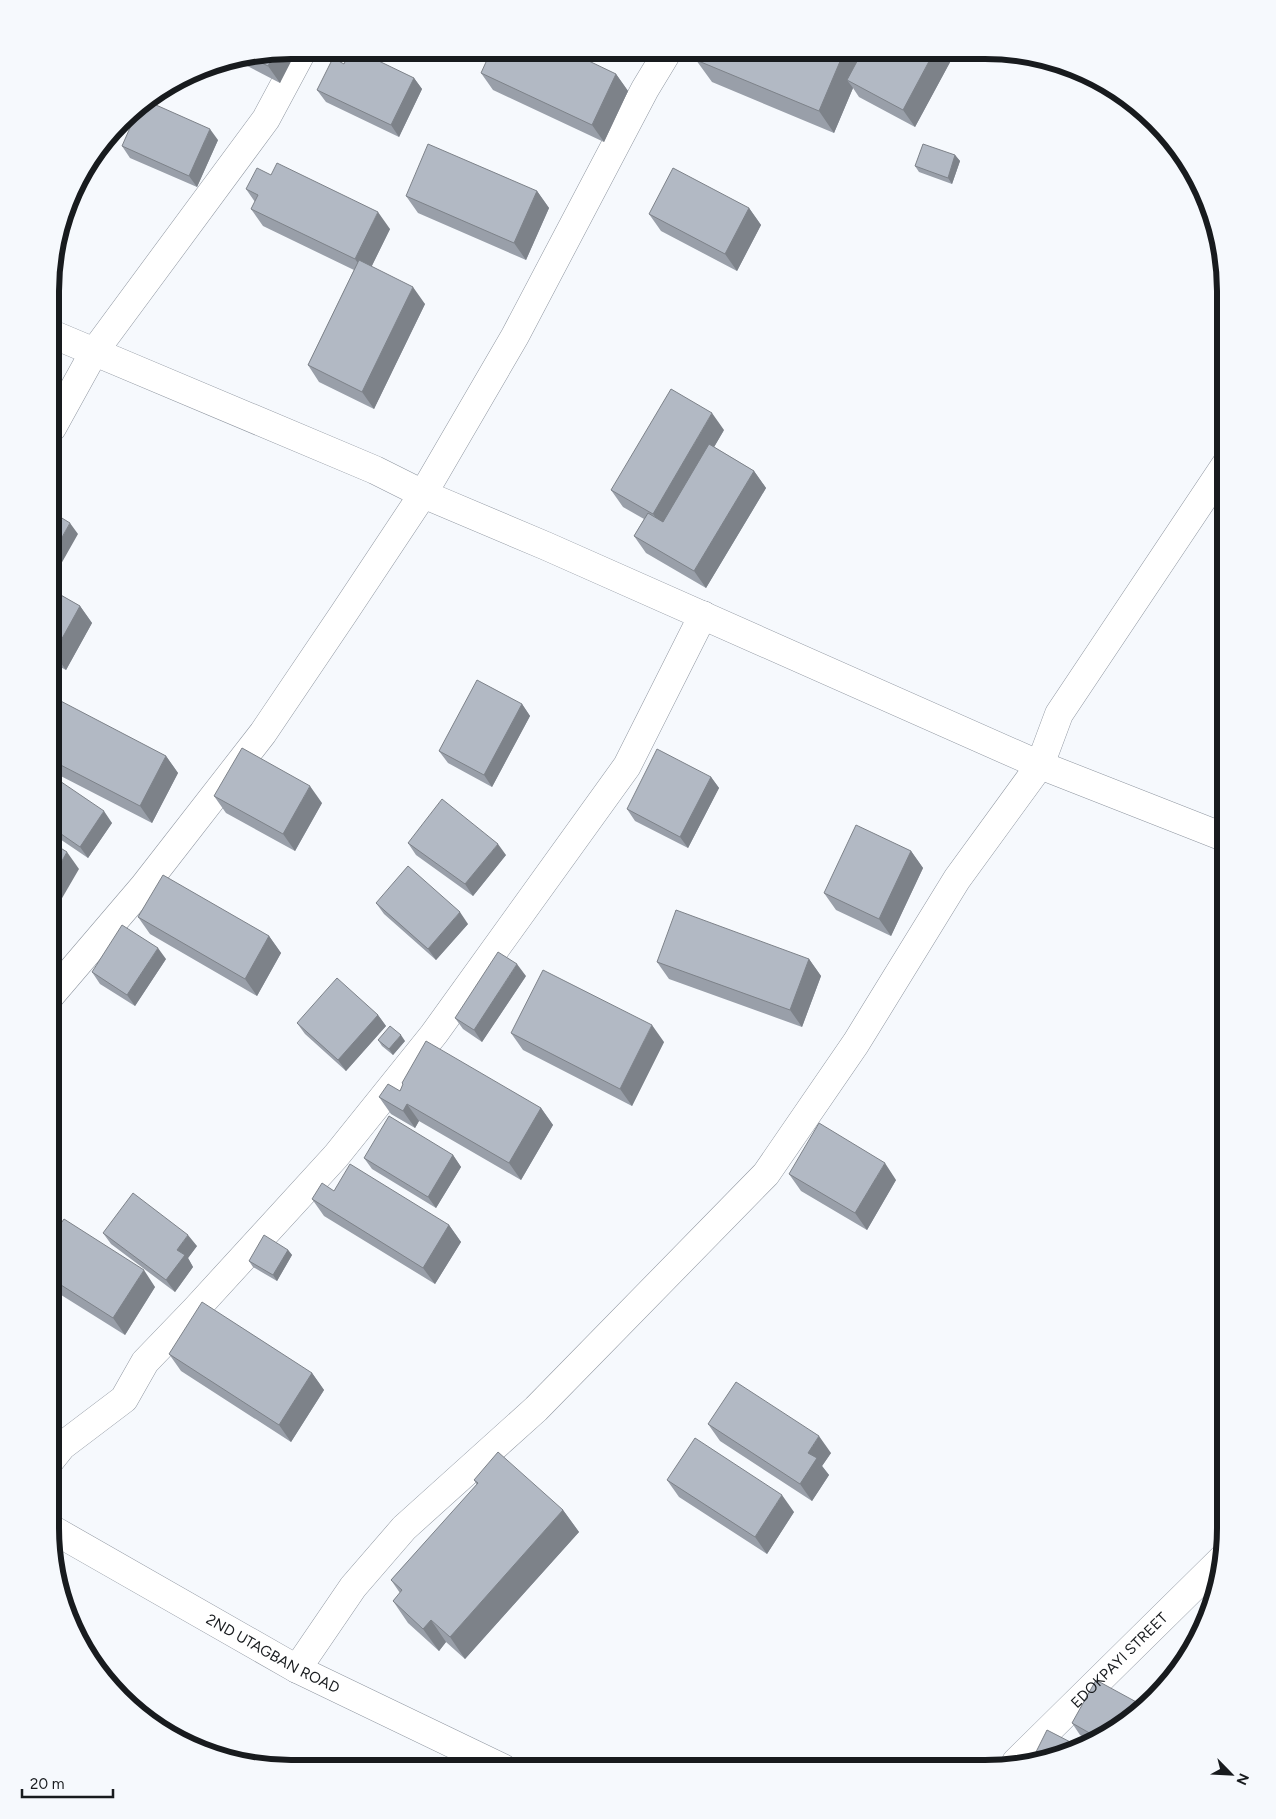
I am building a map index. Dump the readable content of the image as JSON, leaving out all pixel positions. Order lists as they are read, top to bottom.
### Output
{
  "streets": {
    "street": ["2ND UTAGBAN ROAD", "EDOKPAYI STREET"]
  },
  "scale_bar": "20 m",
  "north": "bottom right"
}
